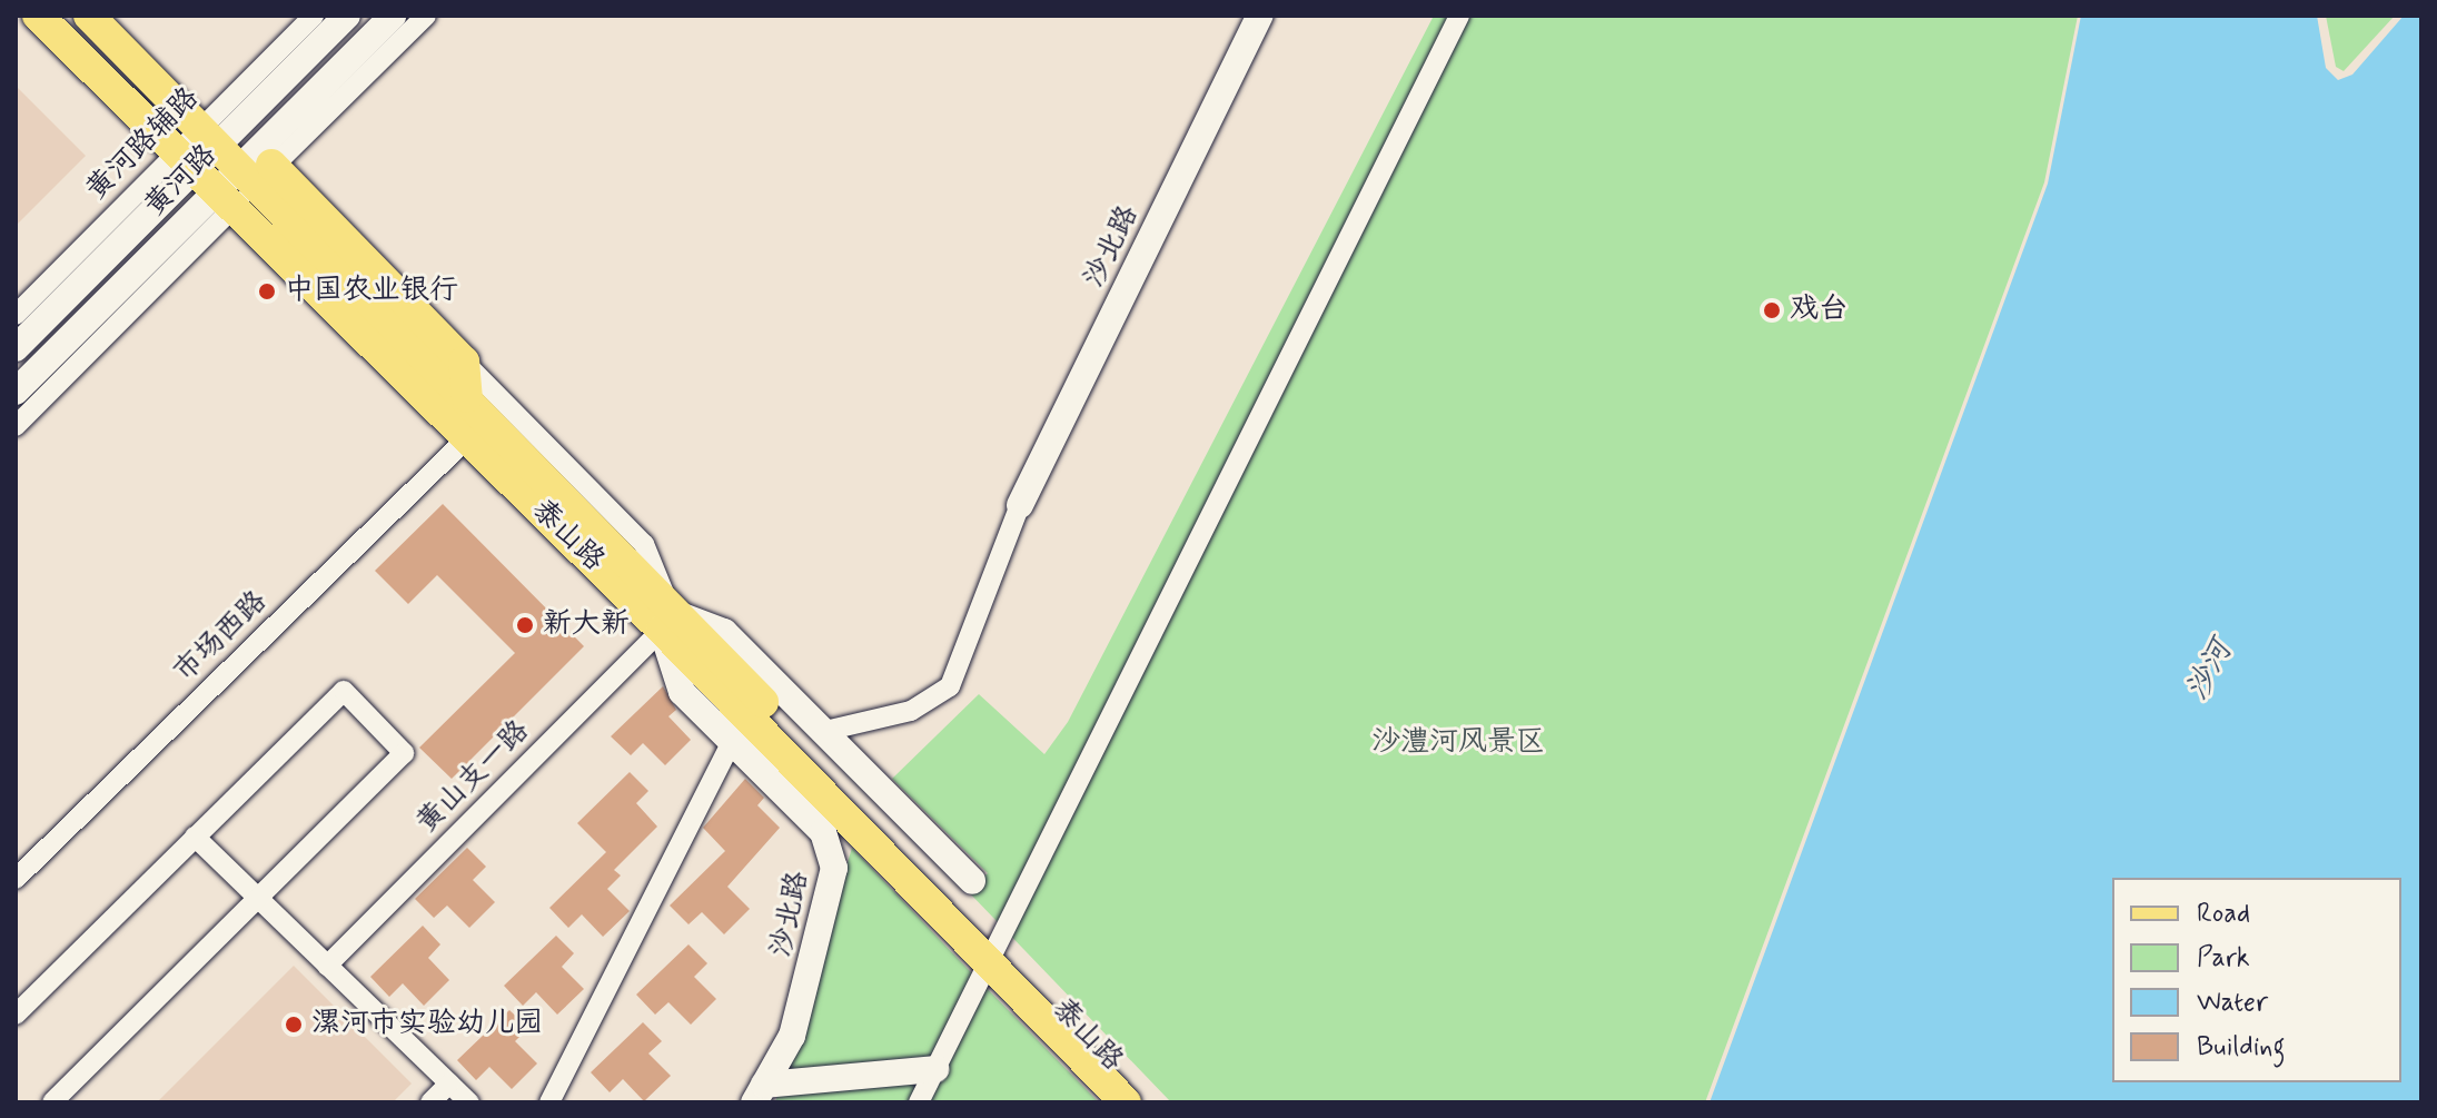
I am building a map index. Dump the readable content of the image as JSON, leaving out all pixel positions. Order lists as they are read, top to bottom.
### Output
{
  "streets": {
    "main road": ["泰山路"],
    "street": [
      "黄河路辅路",
      "黄河路",
      "沙北路",
      "市场西路",
      "黄山支一路"
    ]
  },
  "crossings": [
    ["黄河路辅路", "黄河路"],
    ["黄河路辅路", "泰山路"],
    ["黄河路", "泰山路"],
    ["沙北路", "泰山路"],
    ["沙北路", "黄山支一路"],
    ["泰山路", "市场西路"],
    ["泰山路", "黄山支一路"]
  ],
  "water": ["沙河"],
  "parks": ["沙澧河风景区"],
  "places": [
    "中国农业银行",
    "戏台",
    "新大新",
    "漯河市实验幼儿园"
  ],
  "legend": [
    "Road",
    "Park",
    "Water",
    "Building"
  ]
}
